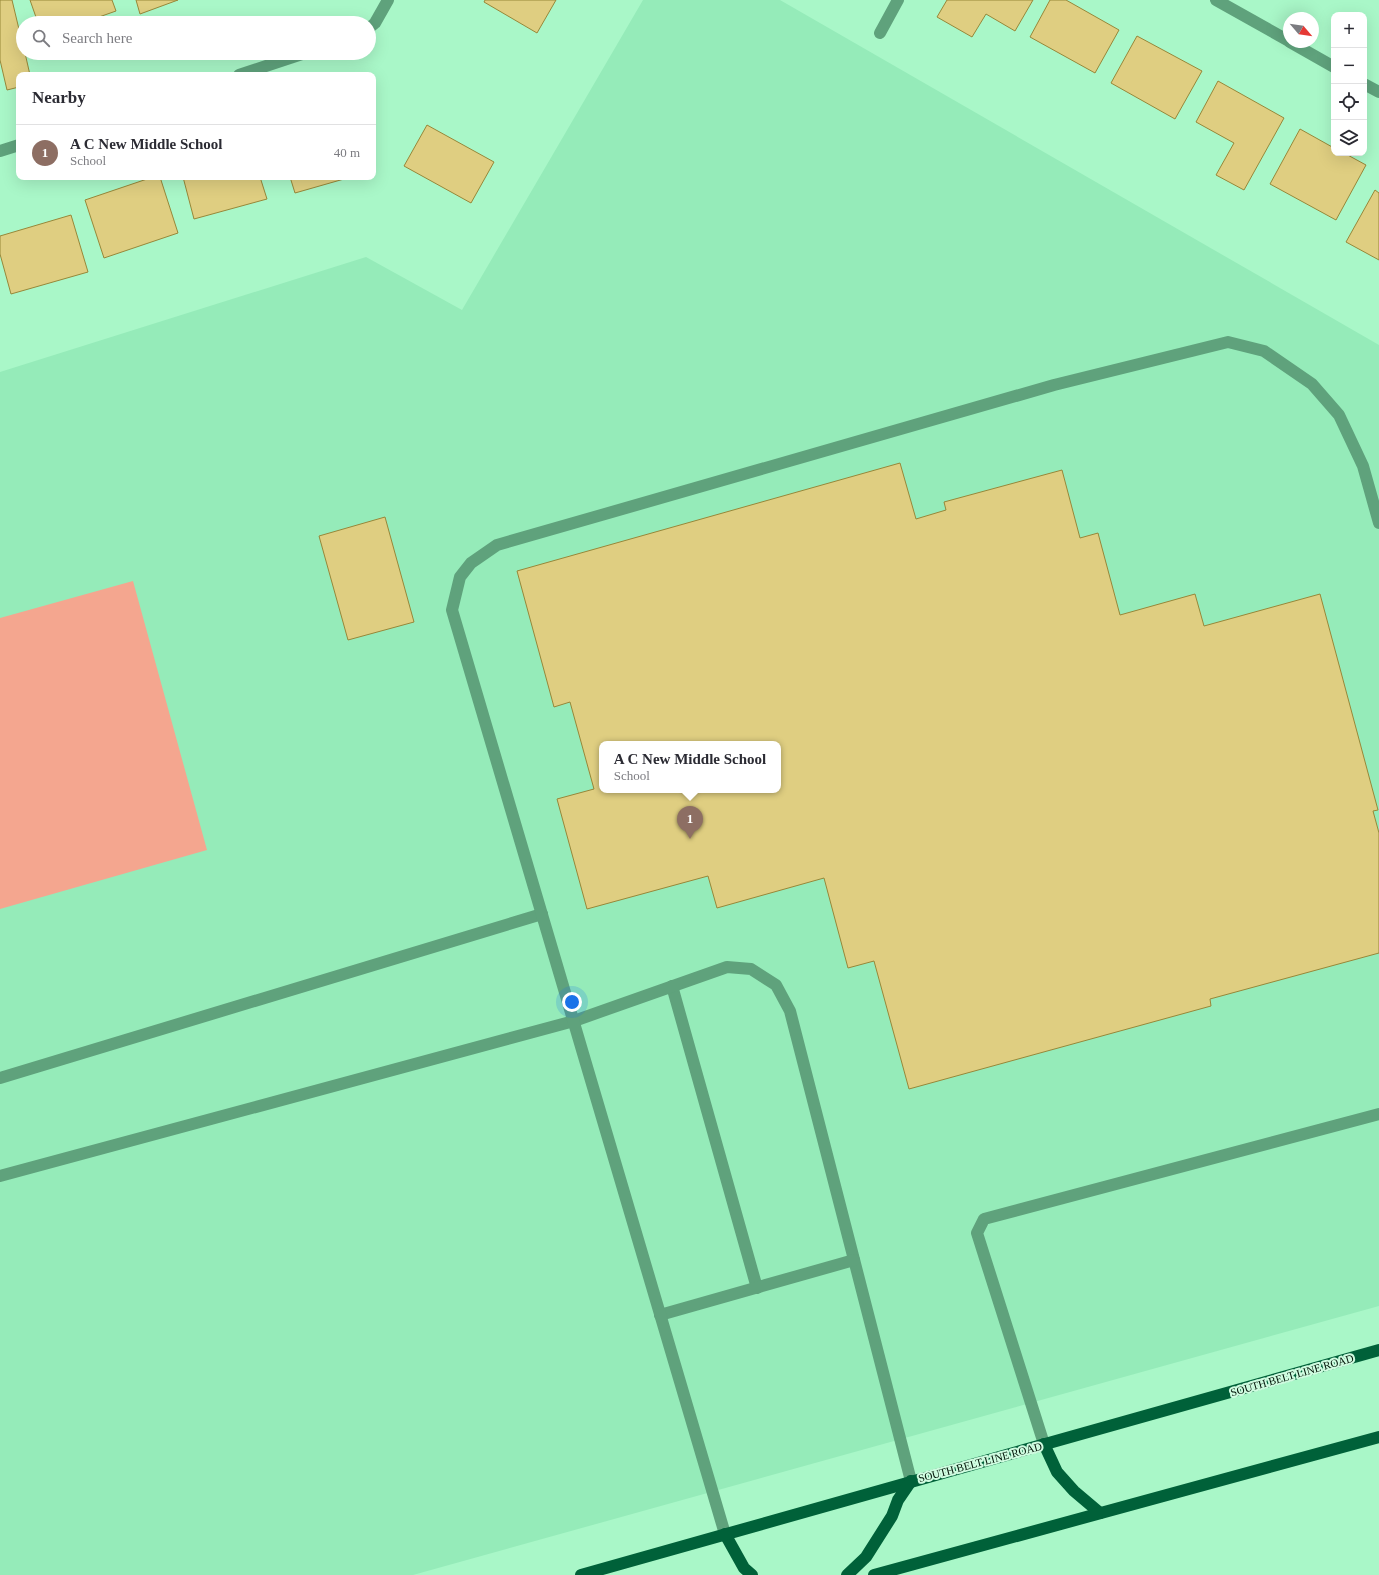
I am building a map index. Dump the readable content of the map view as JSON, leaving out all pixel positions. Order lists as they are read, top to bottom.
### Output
{
  "streets": {
    "main road": ["SOUTH BELT LINE ROAD"]
  },
  "north": "bottom right",
  "page": {
    "map_buttons": ["+", "−"],
    "search": "Search here",
    "heading": "Nearby",
    "list": [
      {
        "mark": "1",
        "name": "A C New Middle School",
        "note": "School",
        "value": "40 m"
      }
    ],
    "popup": ["A C New Middle School", "School"],
    "pins": "1"
  }
}
